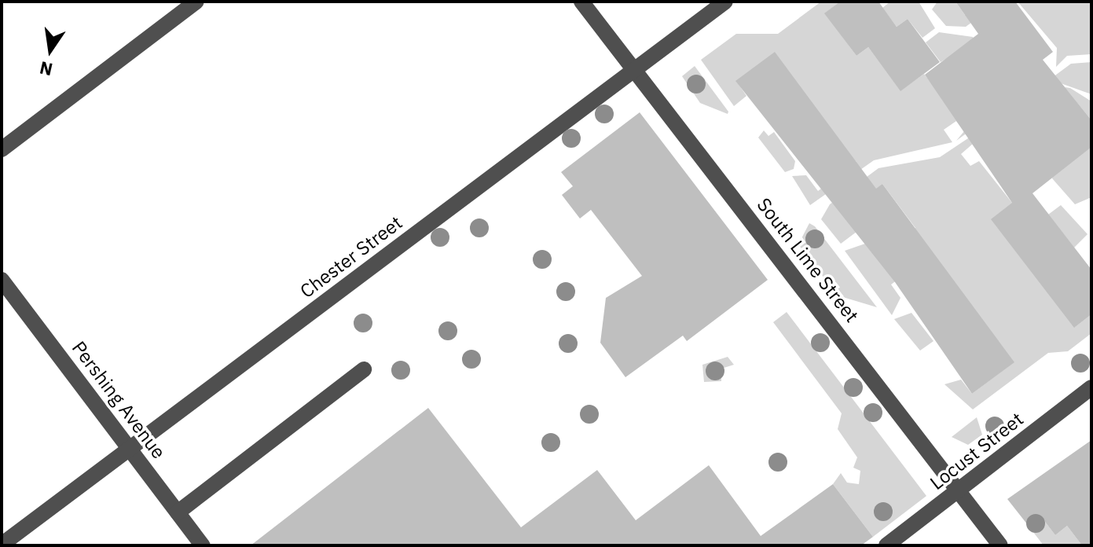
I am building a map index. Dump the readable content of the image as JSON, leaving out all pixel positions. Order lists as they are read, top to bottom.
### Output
{
  "streets": {
    "street": [
      "Chester Street",
      "South Lime Street",
      "Pershing Avenue",
      "Locust Street"
    ]
  },
  "crossings": [
    ["Chester Street", "South Lime Street"],
    ["Chester Street", "Pershing Avenue"],
    ["South Lime Street", "Locust Street"]
  ],
  "north": "bottom"
}
